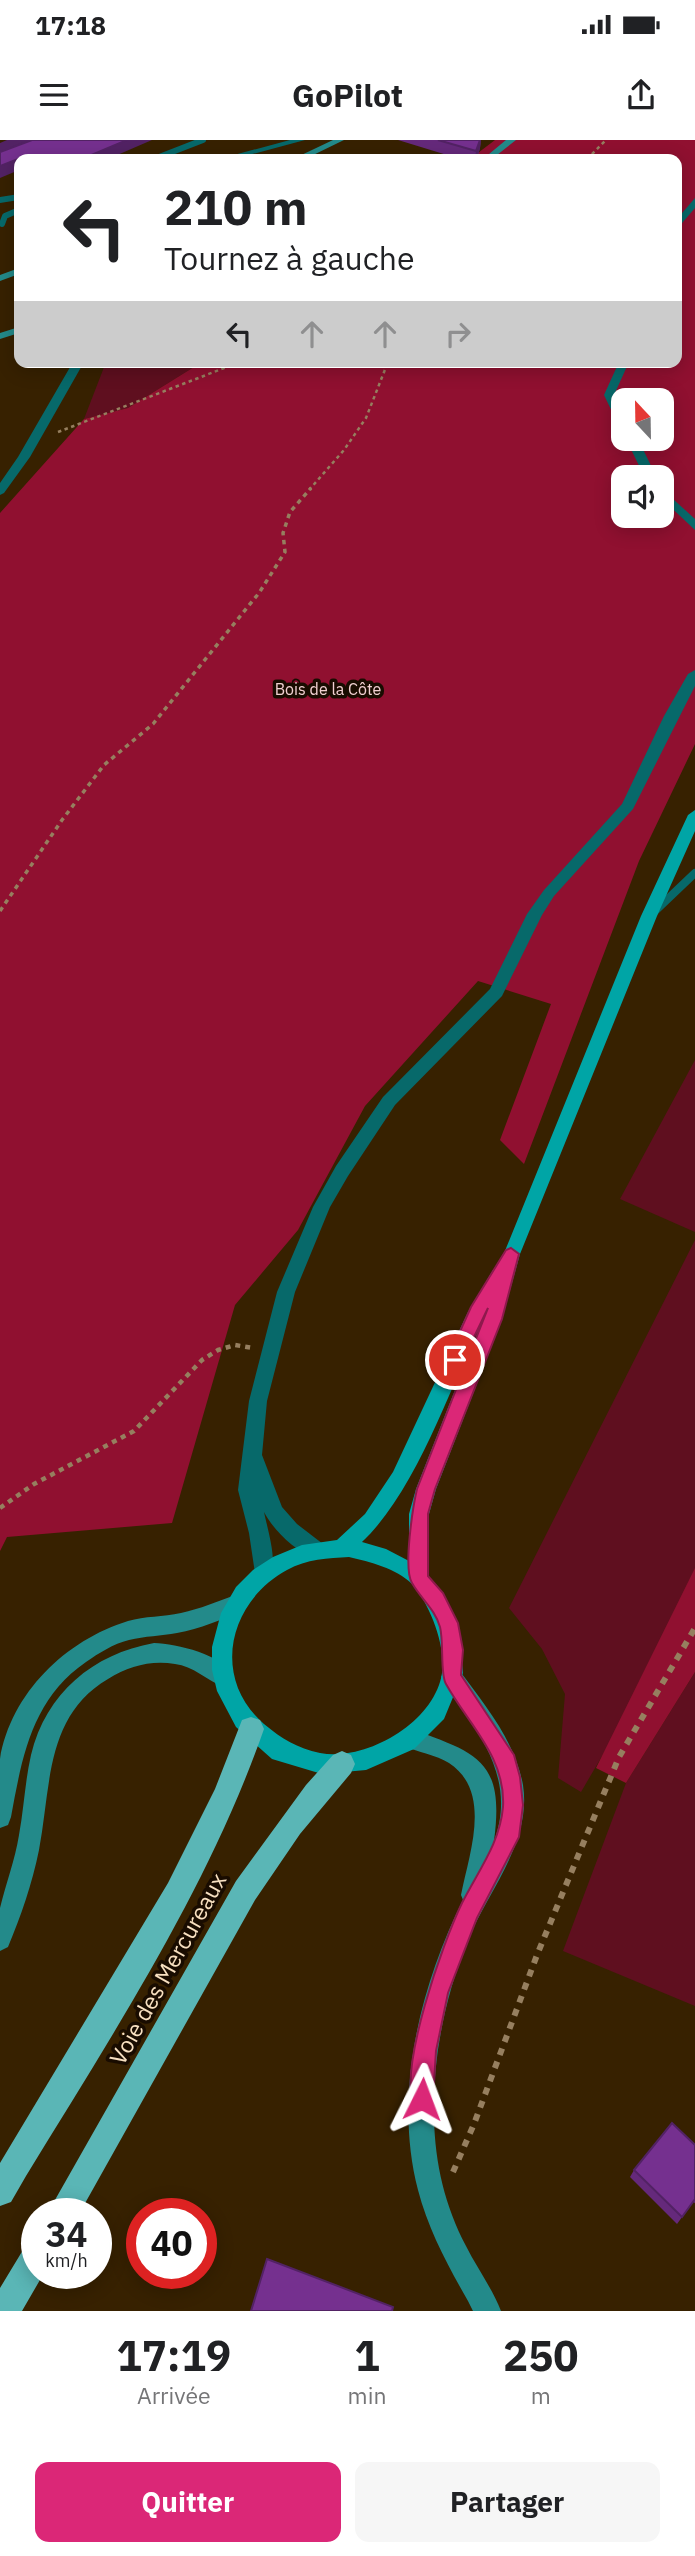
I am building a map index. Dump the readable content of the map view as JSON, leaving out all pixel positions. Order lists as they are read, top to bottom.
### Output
{
  "streets": {
    "highway": ["Voie des Mercureaux"]
  },
  "parks": ["Bois de la Côte"],
  "north": "top",
  "page": {
    "status": "17:18",
    "header": "GoPilot",
    "turn": ["210 m", "Tournez à gauche"],
    "speed": "34 km/h",
    "limit": "40",
    "eta": [
      "17:19",
      "Arrivée",
      "1",
      "min",
      "250",
      "m"
    ],
    "buttons": ["Quitter", "Partager"]
  }
}
